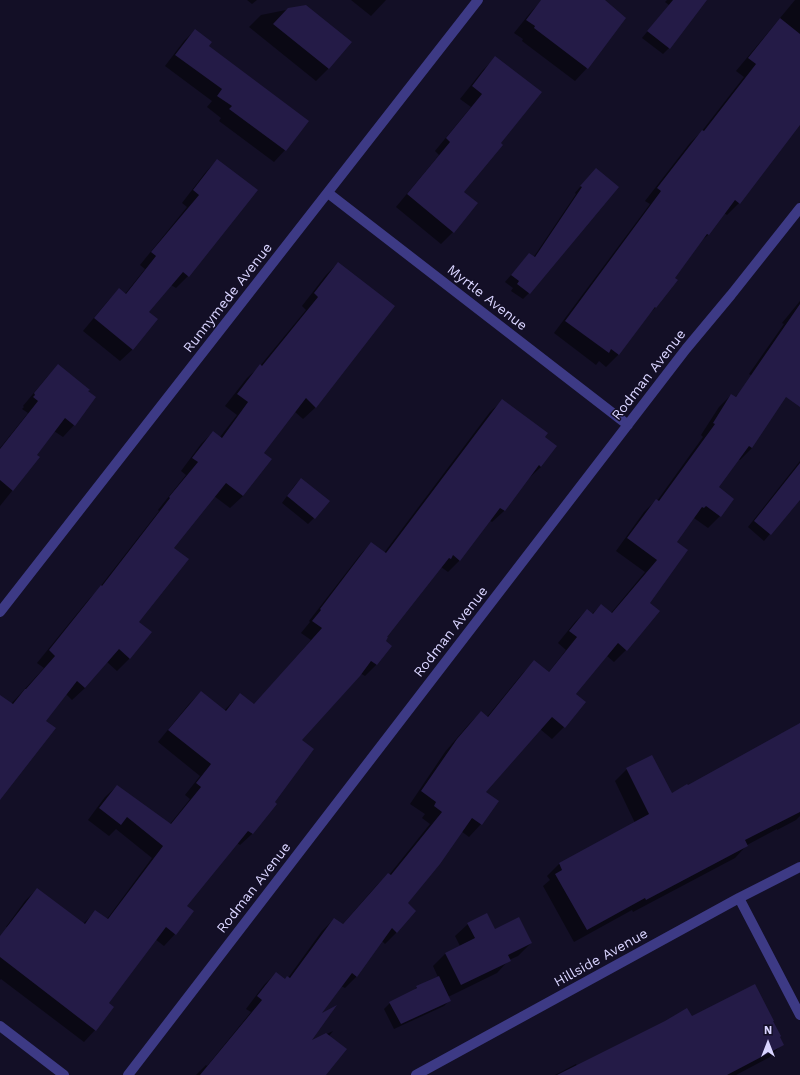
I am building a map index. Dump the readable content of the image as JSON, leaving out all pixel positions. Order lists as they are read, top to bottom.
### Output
{
  "streets": {
    "street": [
      "Runnymede Avenue",
      "Myrtle Avenue",
      "Rodman Avenue",
      "Hillside Avenue"
    ]
  },
  "crossings": [
    ["Runnymede Avenue", "Myrtle Avenue"],
    ["Myrtle Avenue", "Rodman Avenue"]
  ],
  "north": "top"
}
